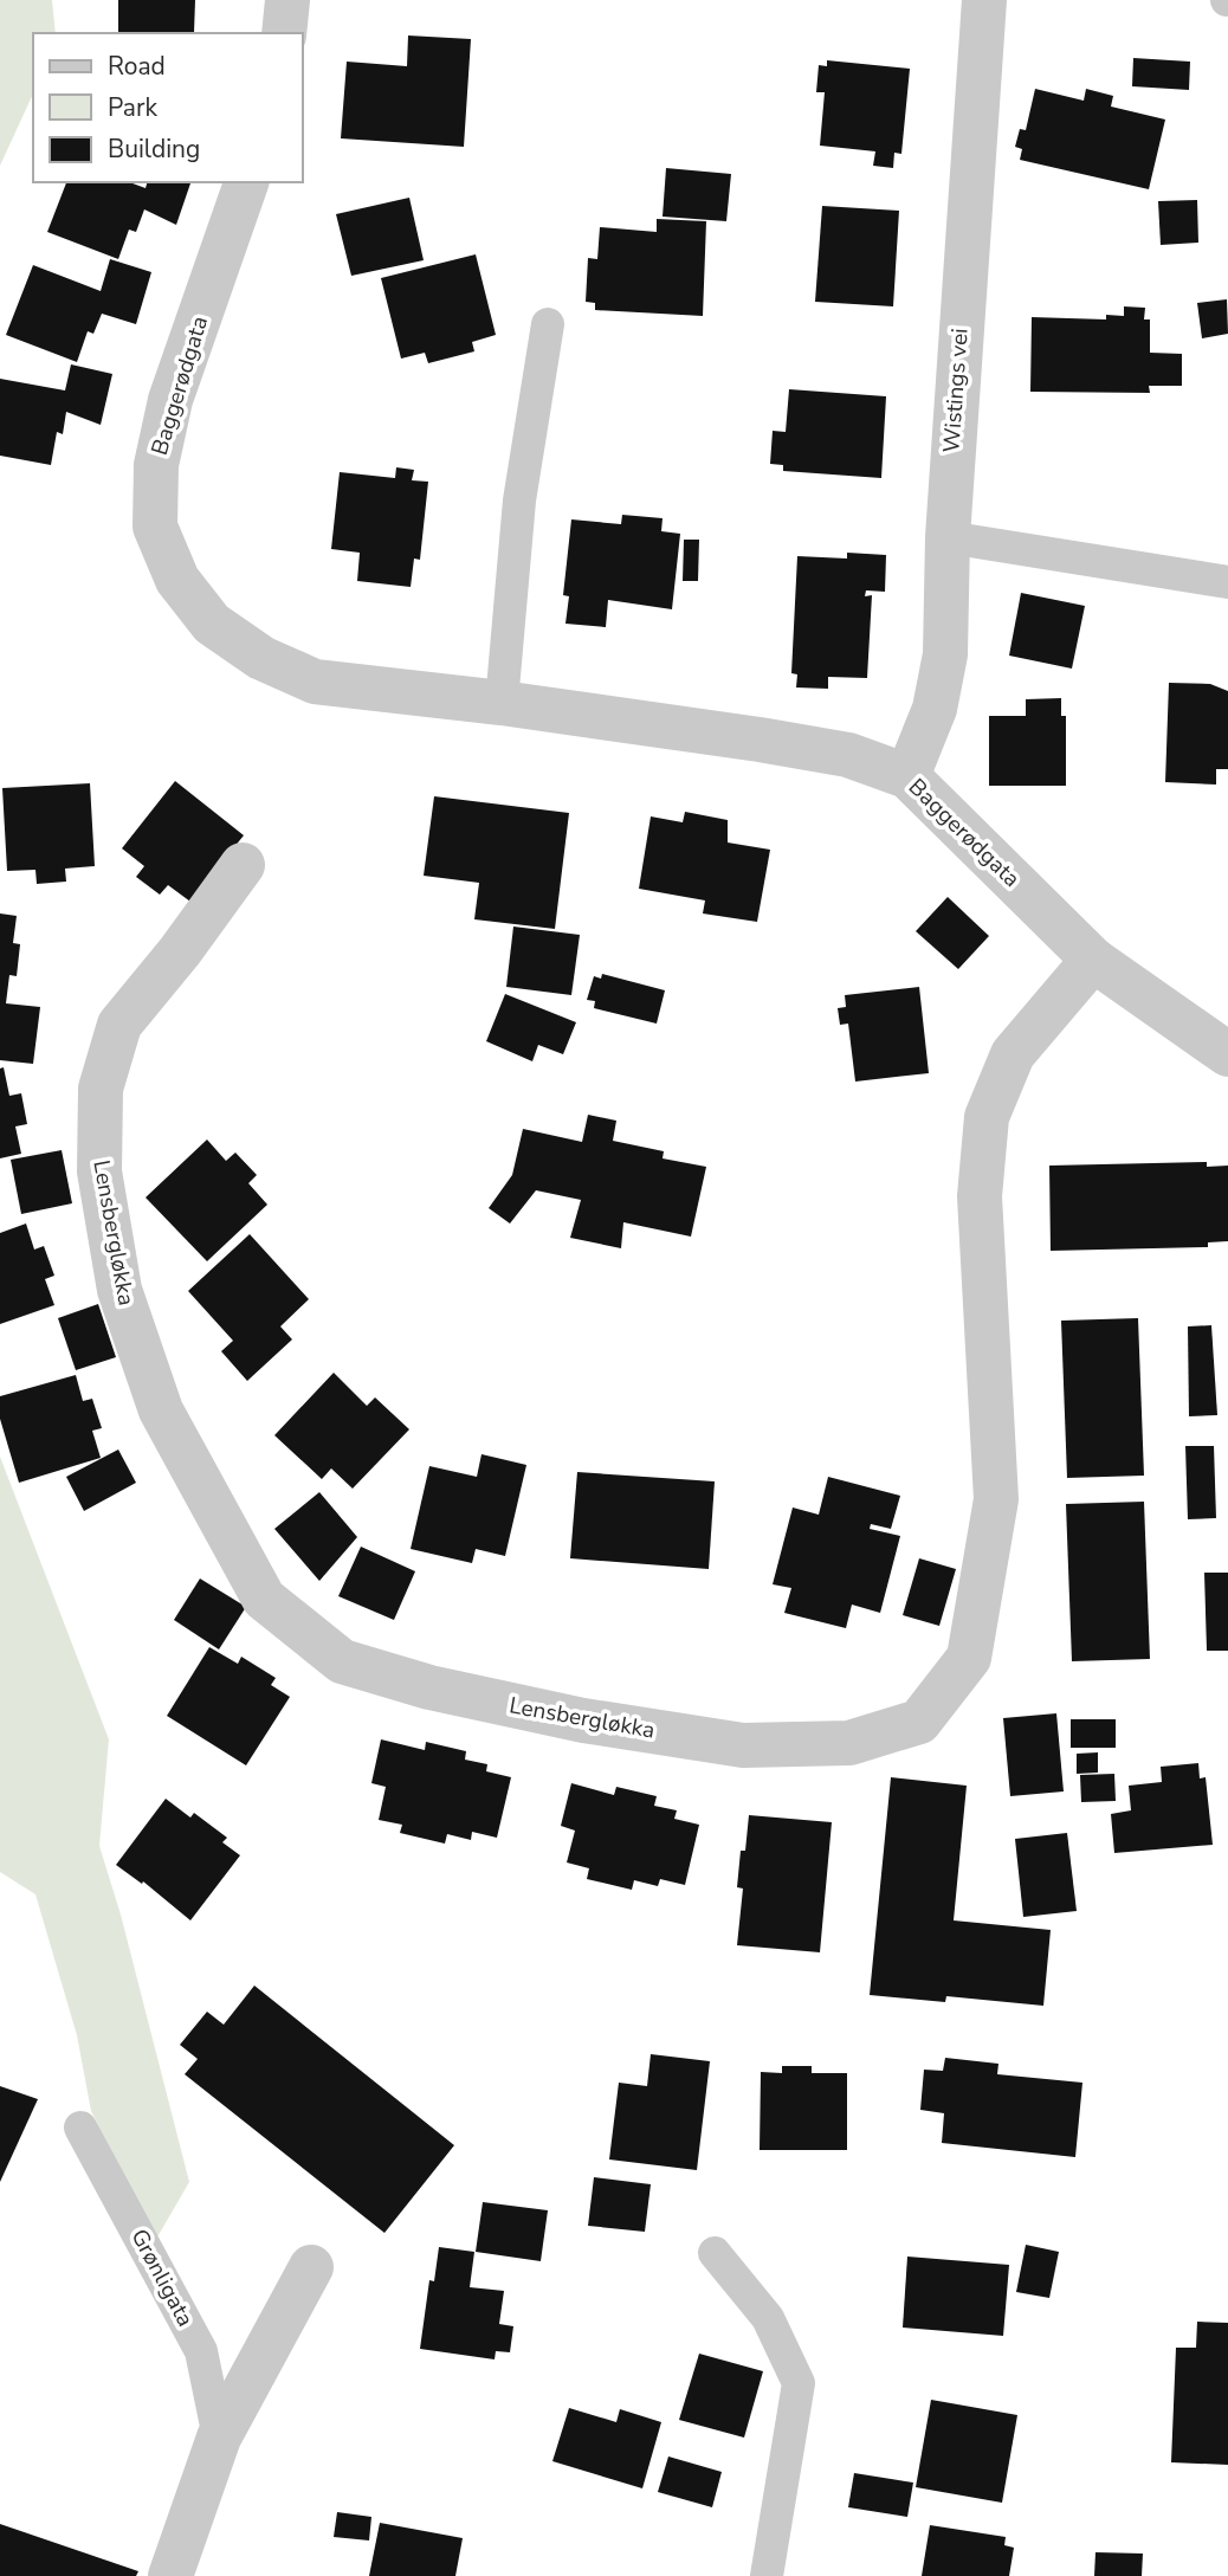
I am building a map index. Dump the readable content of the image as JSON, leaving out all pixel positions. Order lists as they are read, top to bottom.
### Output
{
  "streets": {
    "street": ["Baggerødgata", "Wistings vei", "Lensbergløkka"],
    "lane": ["Grønligata"]
  },
  "crossings": [
    ["Baggerødgata", "Wistings vei"],
    ["Baggerødgata", "Lensbergløkka"]
  ],
  "legend": ["Road", "Park", "Building"]
}
